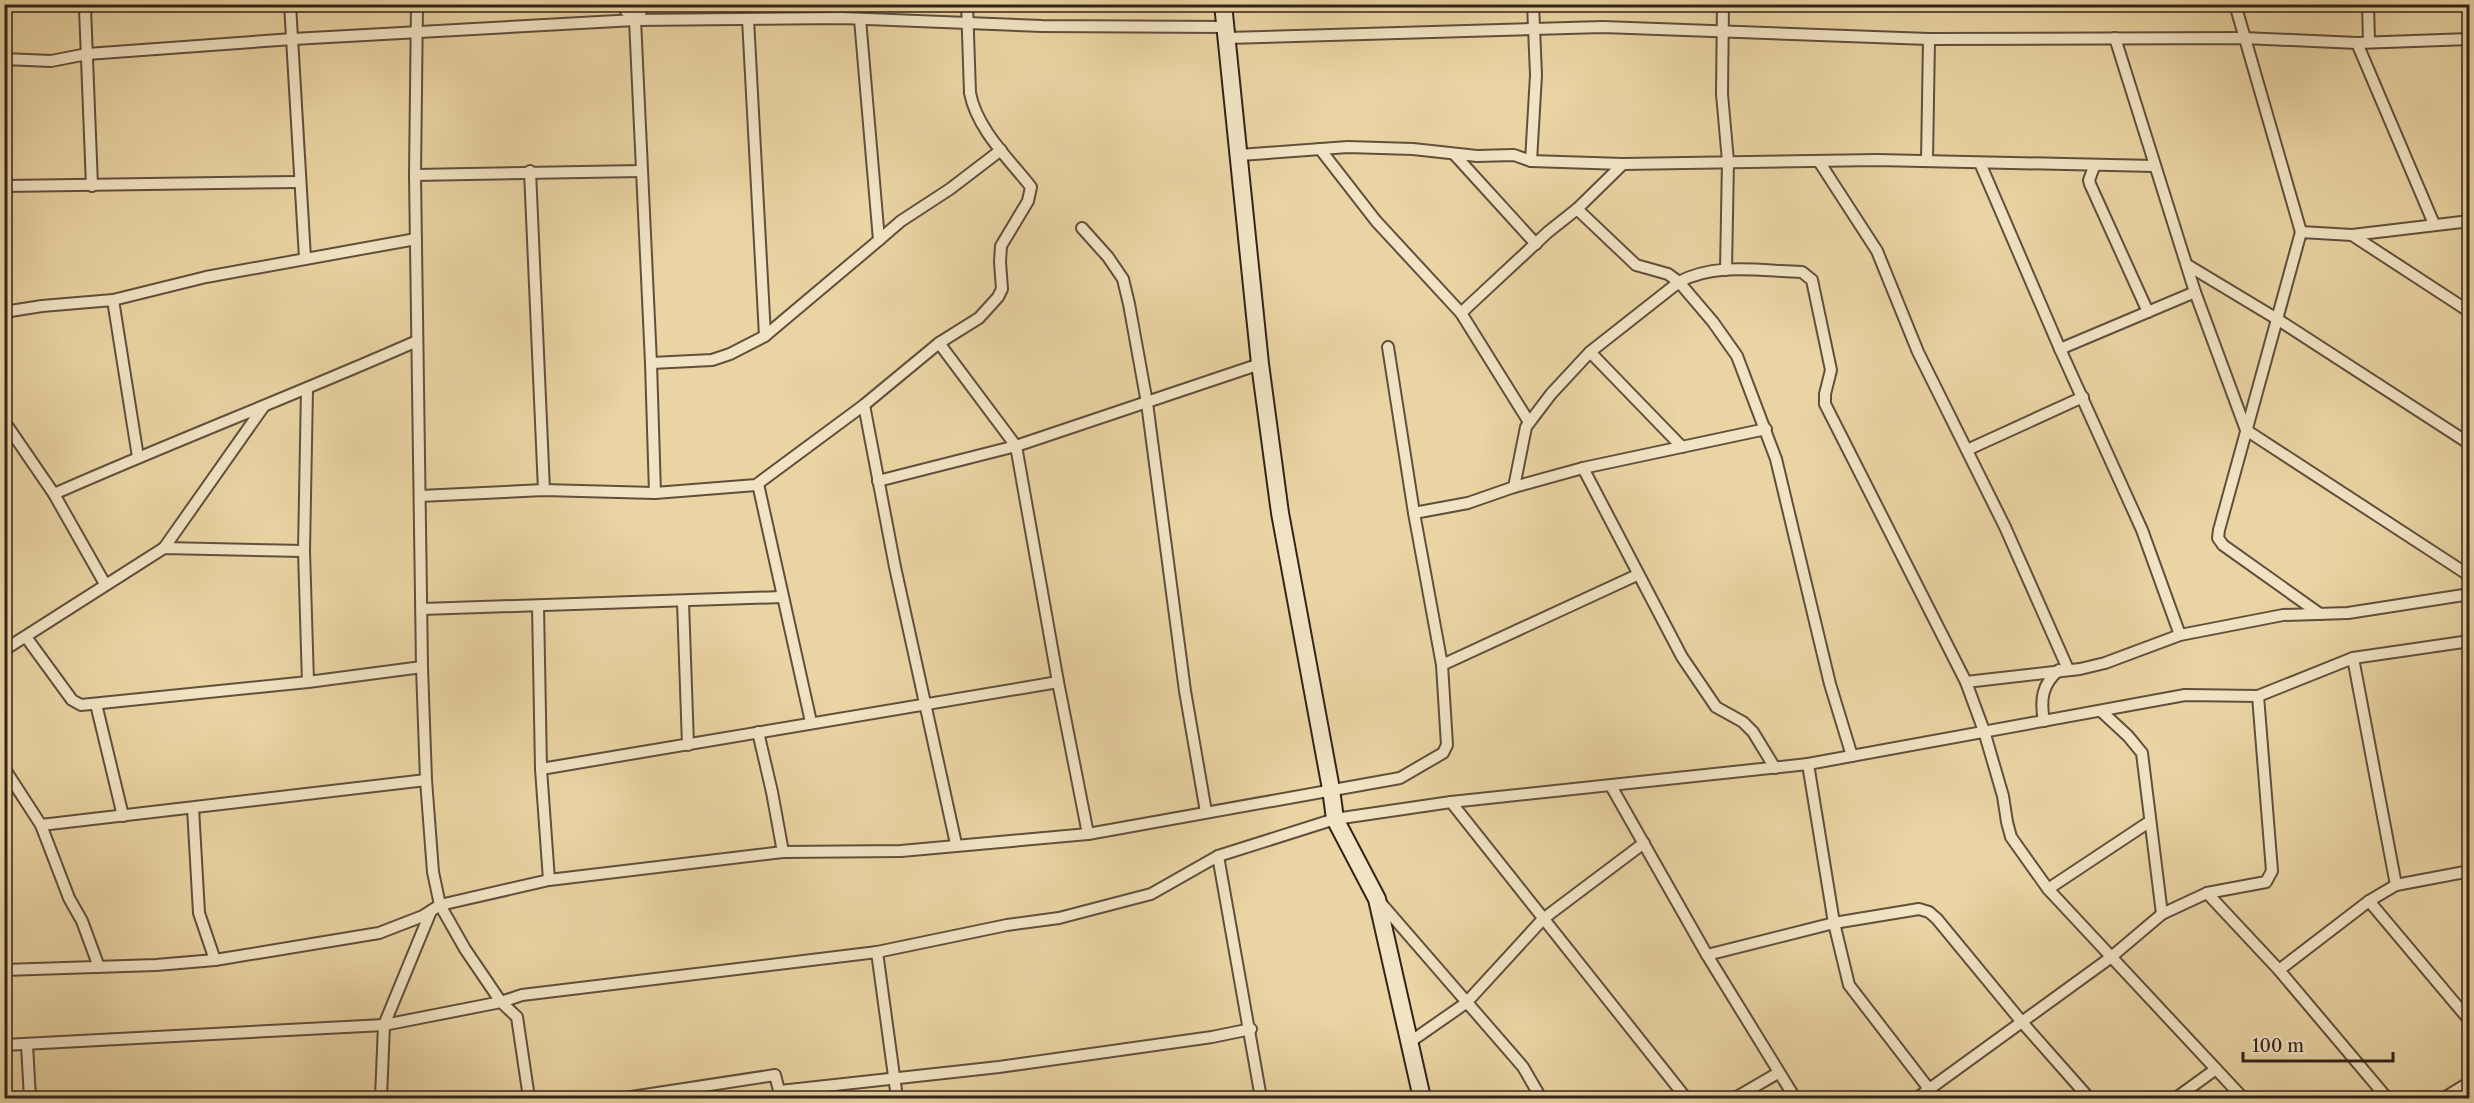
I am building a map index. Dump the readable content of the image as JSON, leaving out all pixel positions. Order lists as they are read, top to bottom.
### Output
{
  "scale_bar": "100 m"
}
